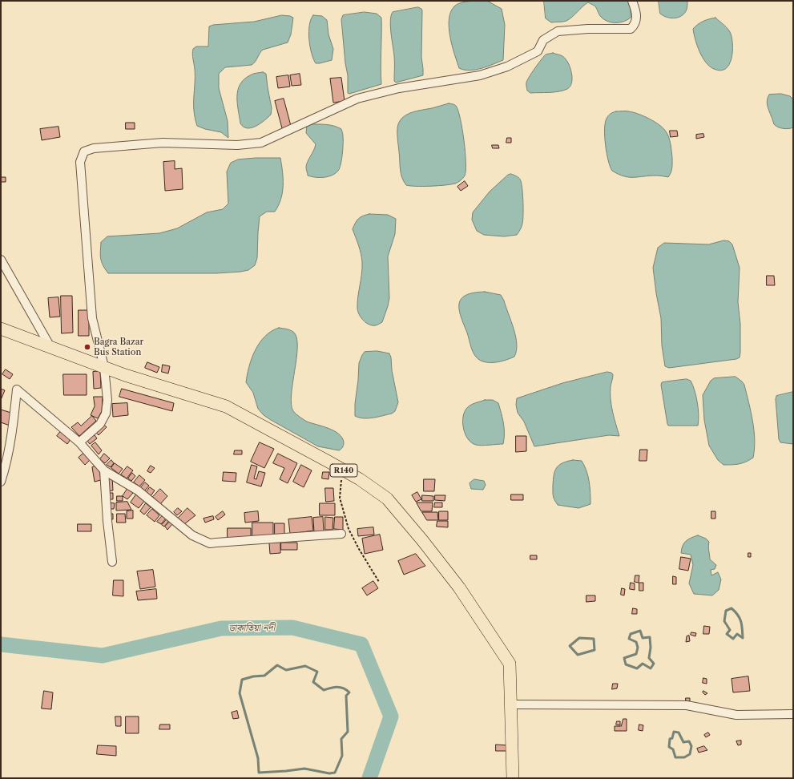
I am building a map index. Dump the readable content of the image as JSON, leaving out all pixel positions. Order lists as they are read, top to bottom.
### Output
{
  "streets": {
    "main road": ["R140"]
  },
  "water": ["ডাকাতিয়া নদী"],
  "places": ["Bagra Bazar Bus Station"]
}
